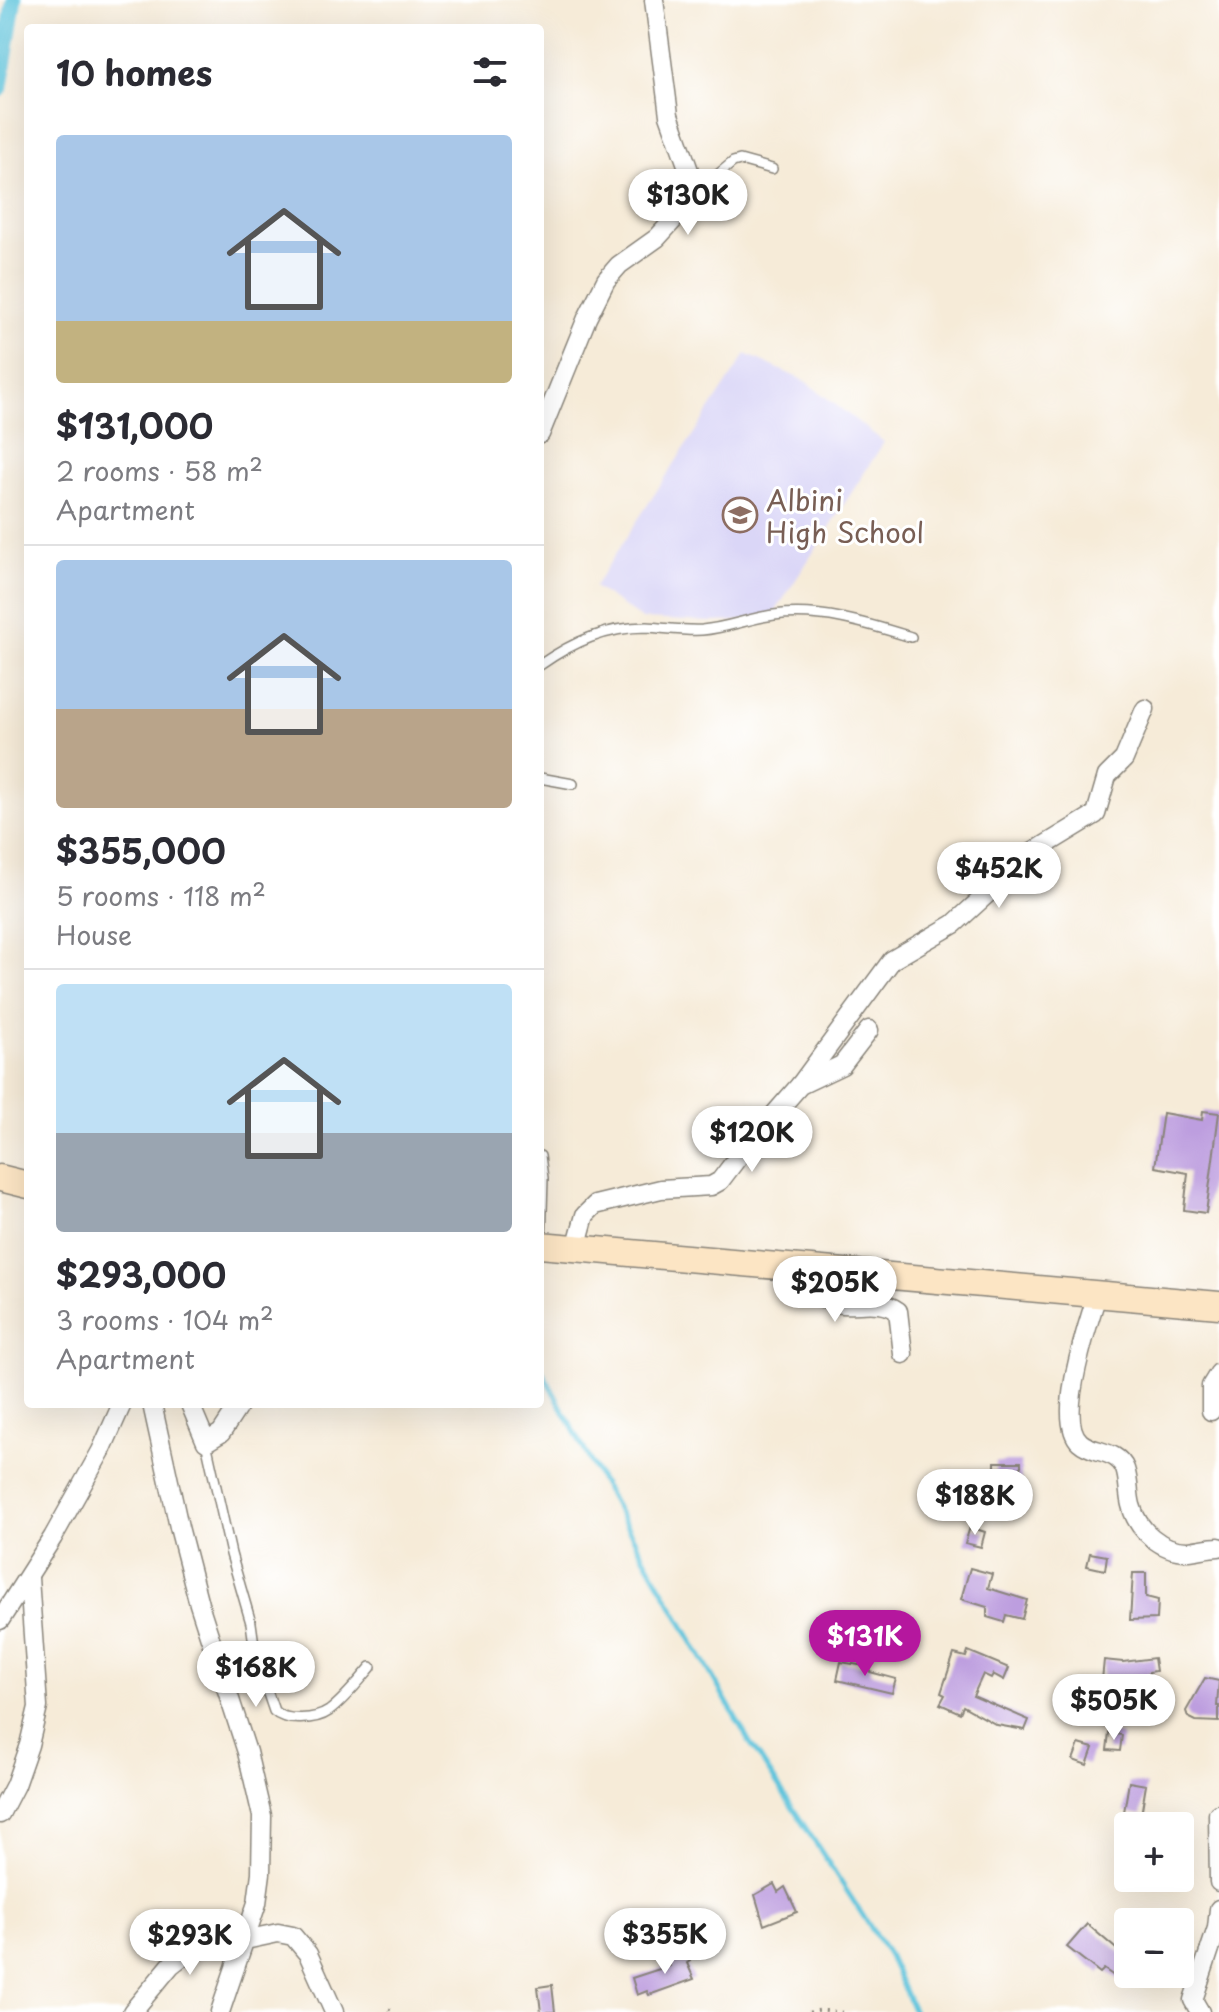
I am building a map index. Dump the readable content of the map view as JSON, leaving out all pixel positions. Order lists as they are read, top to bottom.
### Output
{
  "places": {
    "school or university": ["Albini High School"]
  },
  "page": {
    "heading": "10 homes",
    "list": [
      {
        "name": "$131,000",
        "note": "2 rooms · 58 m² · Apartment"
      },
      {
        "name": "$355,000",
        "note": "5 rooms · 118 m² · House"
      },
      {
        "name": "$293,000",
        "note": "3 rooms · 104 m² · Apartment"
      }
    ],
    "price": [
      "$130K",
      "$452K",
      "$120K",
      "$205K",
      "$188K",
      "$131K",
      "$168K",
      "$505K",
      "$355K",
      "$293K"
    ],
    "map_buttons": ["+", "−"]
  }
}
